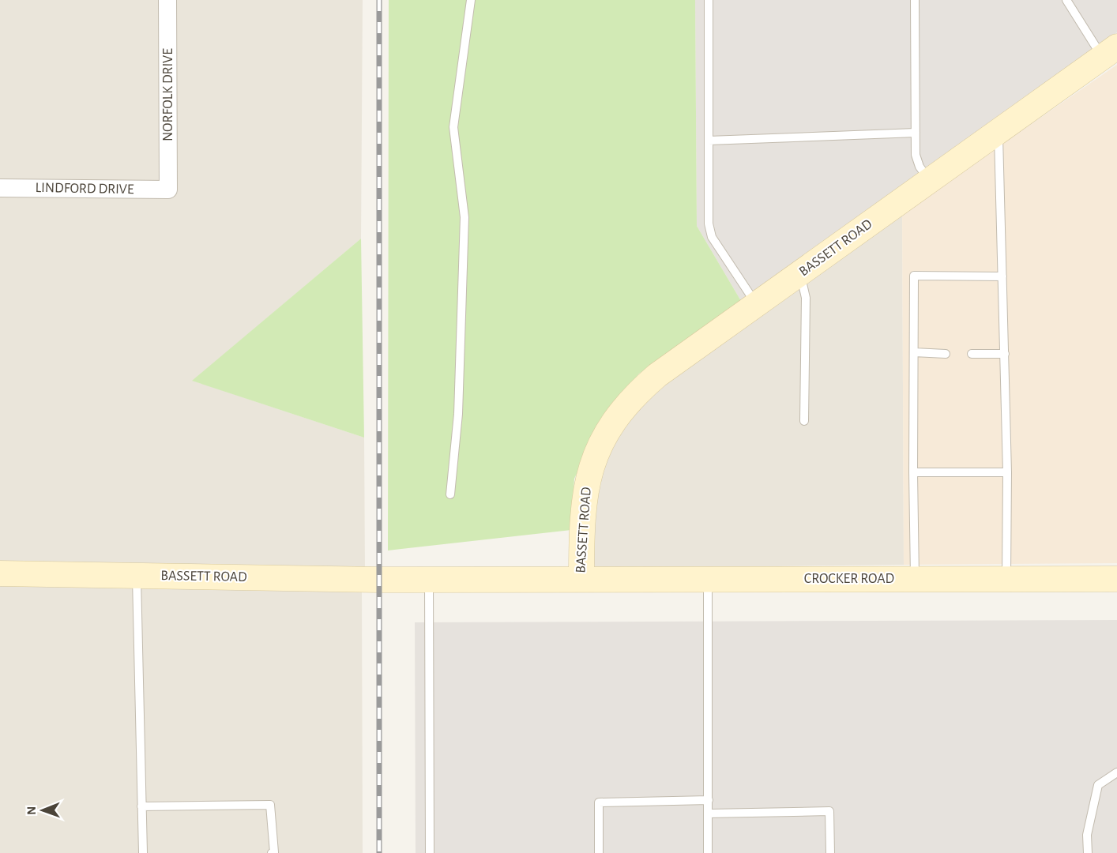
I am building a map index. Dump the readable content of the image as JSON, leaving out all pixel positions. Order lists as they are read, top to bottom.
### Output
{
  "streets": {
    "main road": ["BASSETT ROAD", "CROCKER ROAD"],
    "street": ["NORFOLK DRIVE", "LINDFORD DRIVE"]
  },
  "crossings": [
    ["NORFOLK DRIVE", "LINDFORD DRIVE"],
    ["BASSETT ROAD", "CROCKER ROAD"]
  ],
  "north": "left"
}
